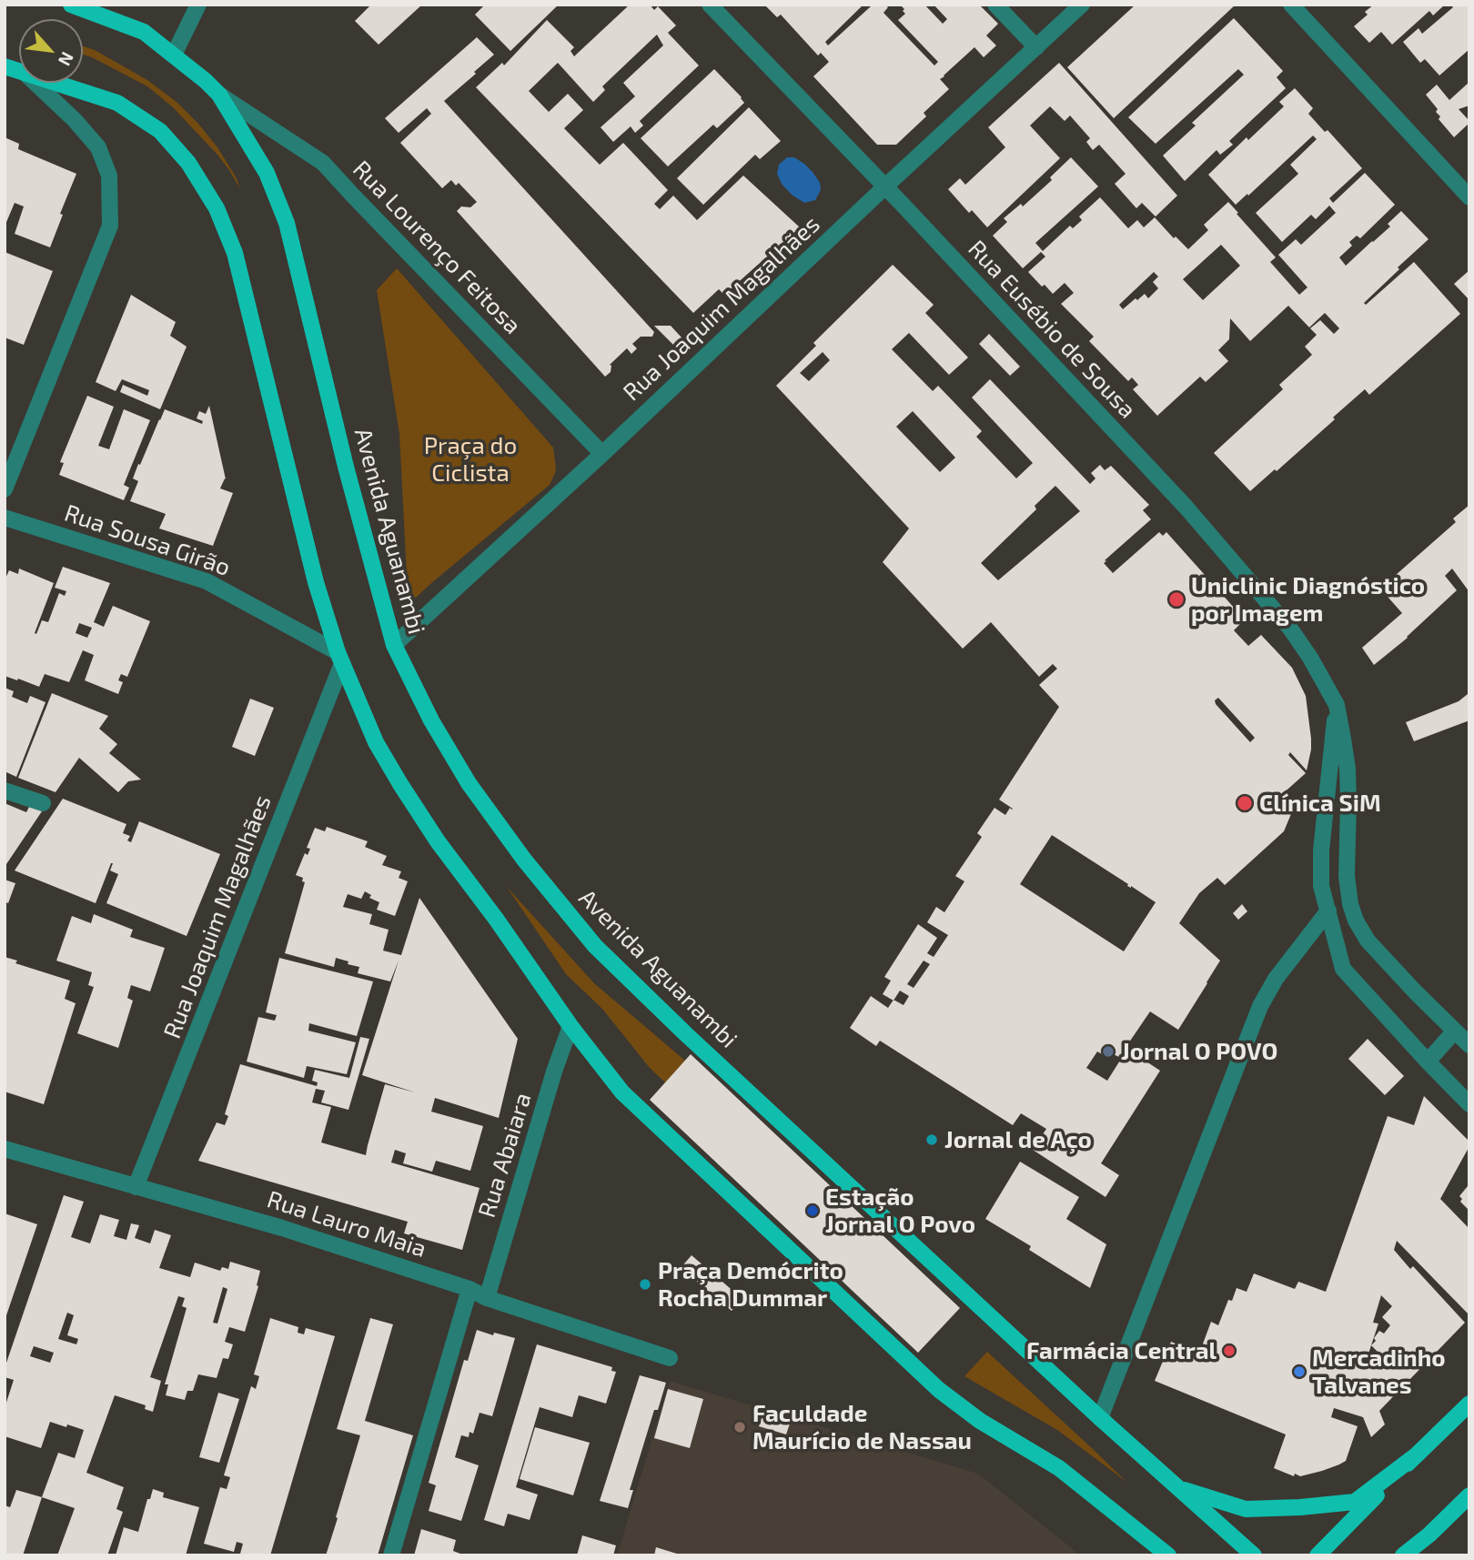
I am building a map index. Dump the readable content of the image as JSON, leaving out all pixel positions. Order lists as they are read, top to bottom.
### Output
{
  "streets": {
    "main road": ["Avenida Aguanambi"],
    "street": [
      "Rua Lourenço Feitosa",
      "Rua Joaquim Magalhães",
      "Rua Eusébio de Sousa",
      "Rua Sousa Girão",
      "Rua Abaiara",
      "Rua Lauro Maia"
    ]
  },
  "crossings": [
    ["Rua Lourenço Feitosa", "Rua Joaquim Magalhães"],
    ["Rua Lourenço Feitosa", "Avenida Aguanambi"],
    ["Rua Joaquim Magalhães", "Rua Eusébio de Sousa"],
    ["Rua Joaquim Magalhães", "Avenida Aguanambi"],
    ["Rua Joaquim Magalhães", "Rua Sousa Girão"],
    ["Rua Joaquim Magalhães", "Rua Lauro Maia"],
    ["Rua Abaiara", "Rua Lauro Maia"]
  ],
  "parks": ["Praça do Ciclista"],
  "places": [
    "Uniclinic Diagnóstico por Imagem",
    "Clínica SiM",
    "Jornal O POVO",
    "Jornal de Aço",
    "Estação Jornal O Povo",
    "Praça Demócrito Rocha Dummar",
    "Farmácia Central",
    "Mercadinho Talvanes",
    "Faculdade Maurício de Nassau"
  ],
  "north": "bottom right"
}
